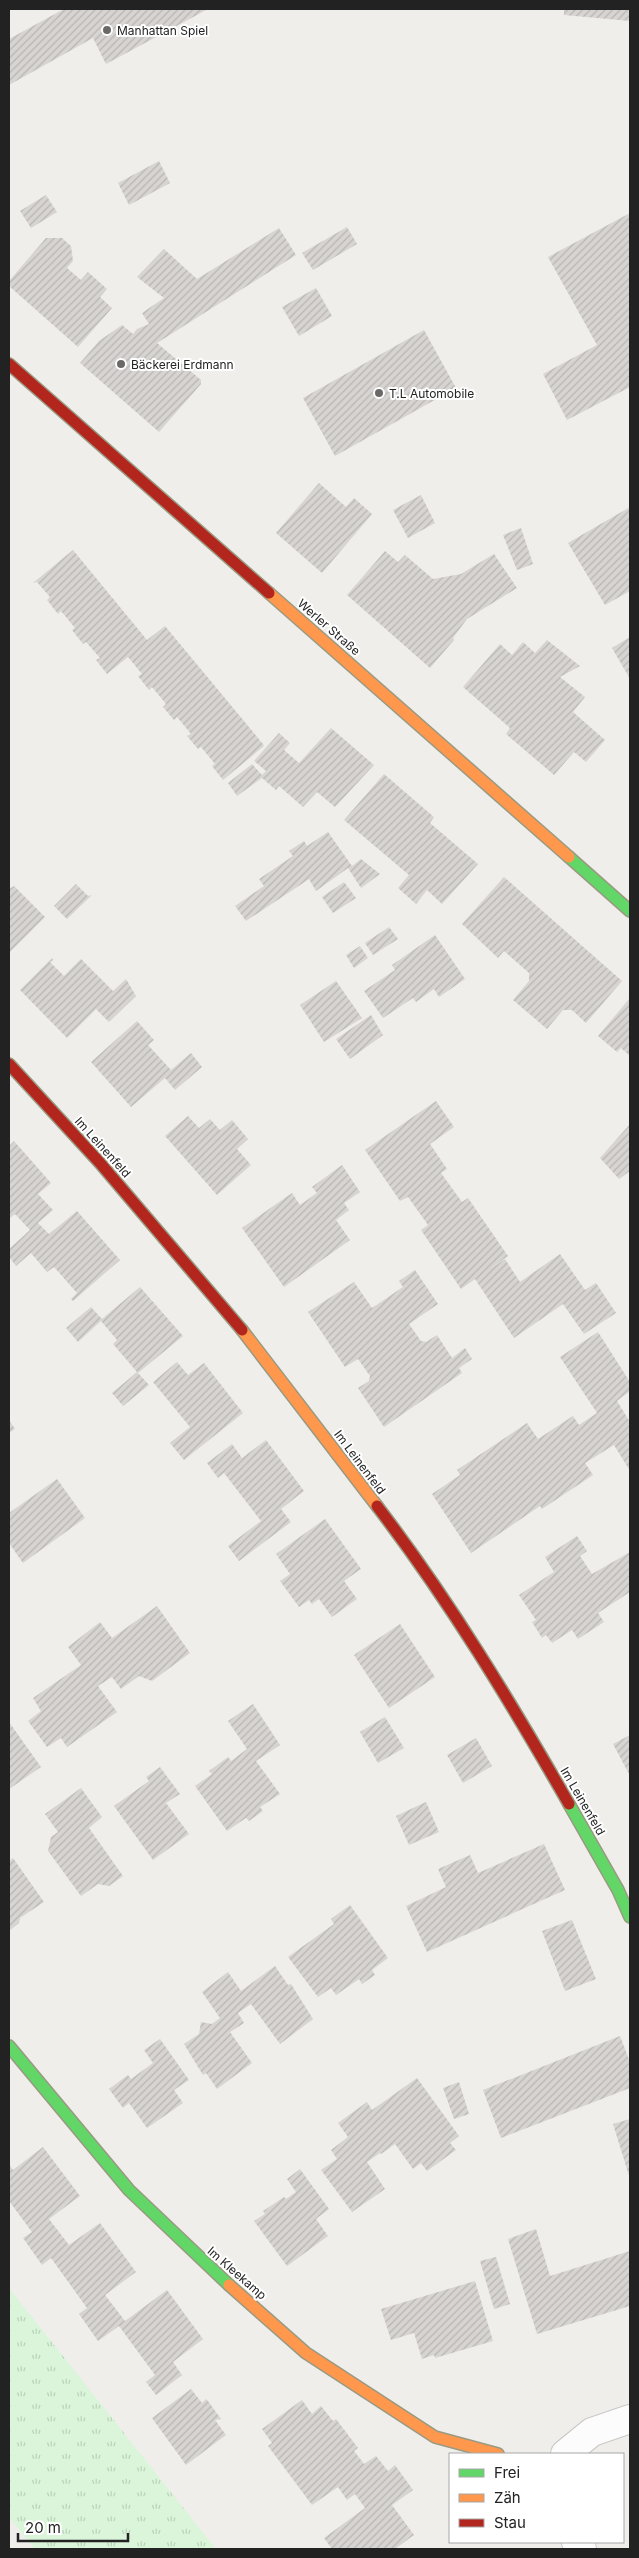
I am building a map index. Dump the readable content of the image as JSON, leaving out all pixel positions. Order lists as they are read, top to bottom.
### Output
{
  "streets": {
    "street": ["Werler Straße", "Im Leinenfeld", "Im Kleekamp"]
  },
  "places": ["Manhattan Spiel", "Bäckerei Erdmann", "T.L Automobile"],
  "legend": ["Frei", "Zäh", "Stau"],
  "scale_bar": "20 m"
}
